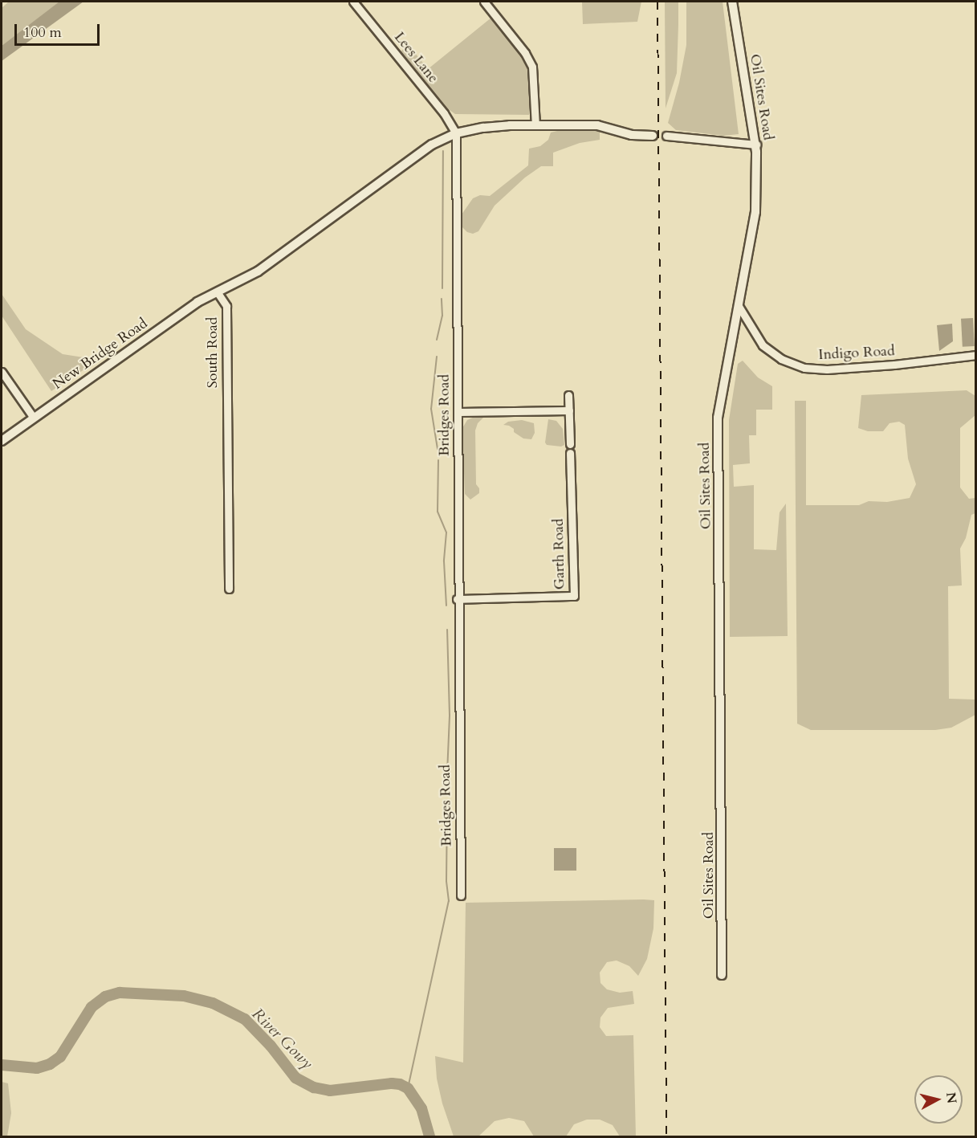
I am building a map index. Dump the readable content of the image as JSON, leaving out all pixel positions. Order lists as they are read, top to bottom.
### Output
{
  "streets": {
    "street": [
      "Lees Lane",
      "Oil Sites Road",
      "South Road",
      "Indigo Road",
      "New Bridge Road",
      "Bridges Road",
      "Garth Road"
    ]
  },
  "crossings": [
    ["Lees Lane", "Bridges Road"],
    ["Oil Sites Road", "Indigo Road"],
    ["South Road", "New Bridge Road"],
    ["Bridges Road", "Garth Road"]
  ],
  "water": ["River Gowy"],
  "scale_bar": "100 m",
  "north": "right"
}
